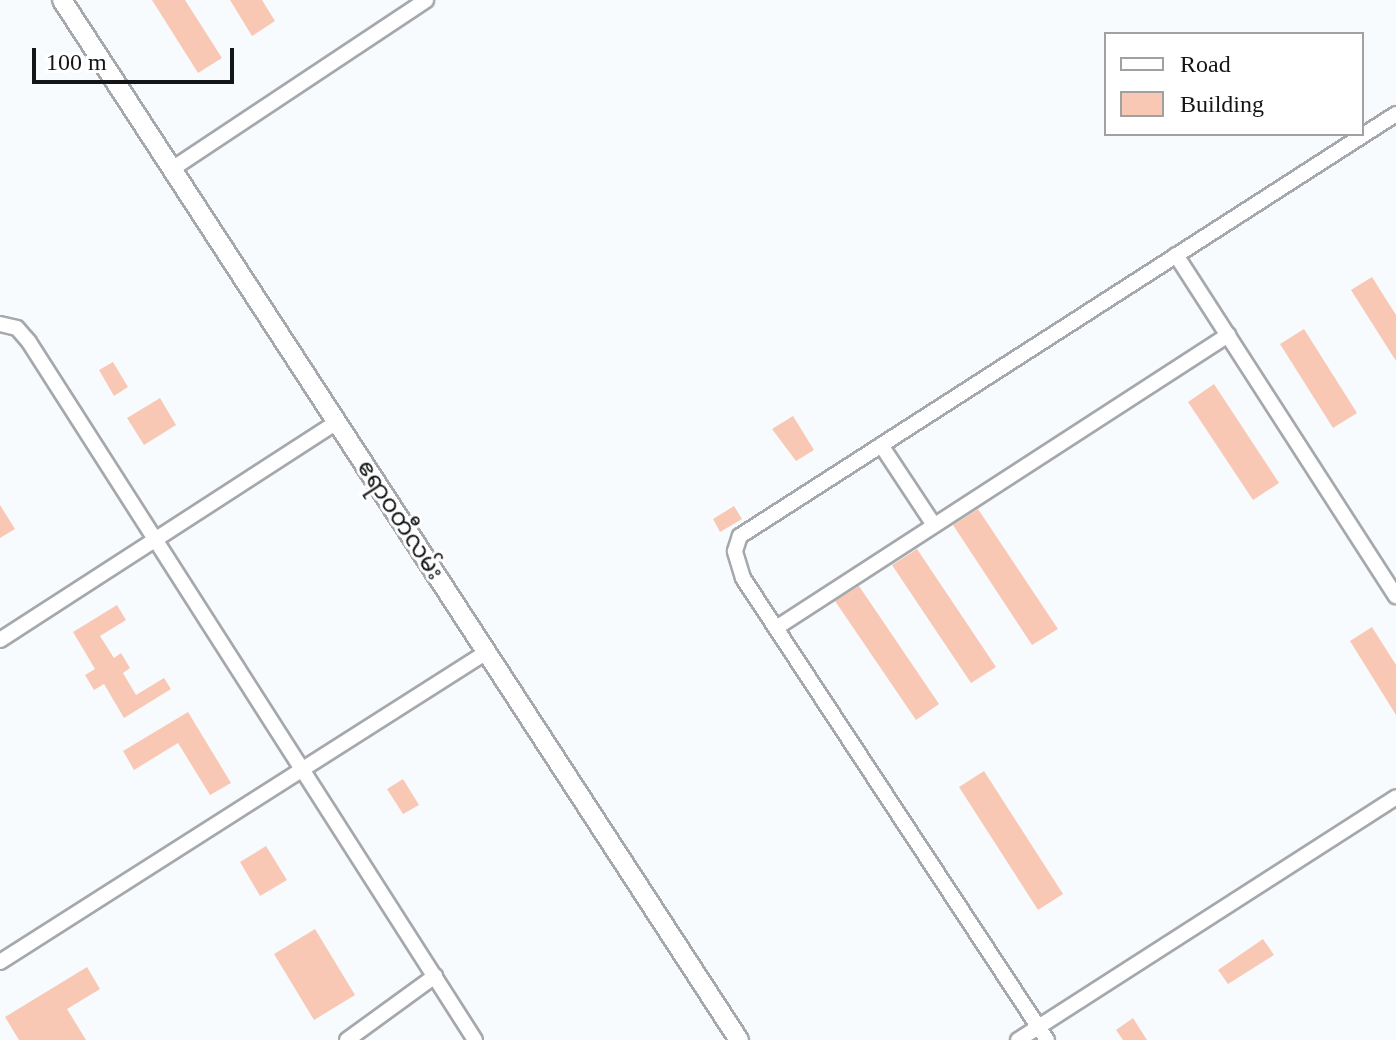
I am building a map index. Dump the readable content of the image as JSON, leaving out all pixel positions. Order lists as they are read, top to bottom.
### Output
{
  "streets": {
    "street": ["ဧရာဝတီလမ်း"]
  },
  "legend": ["Road", "Building"],
  "scale_bar": "100 m"
}
